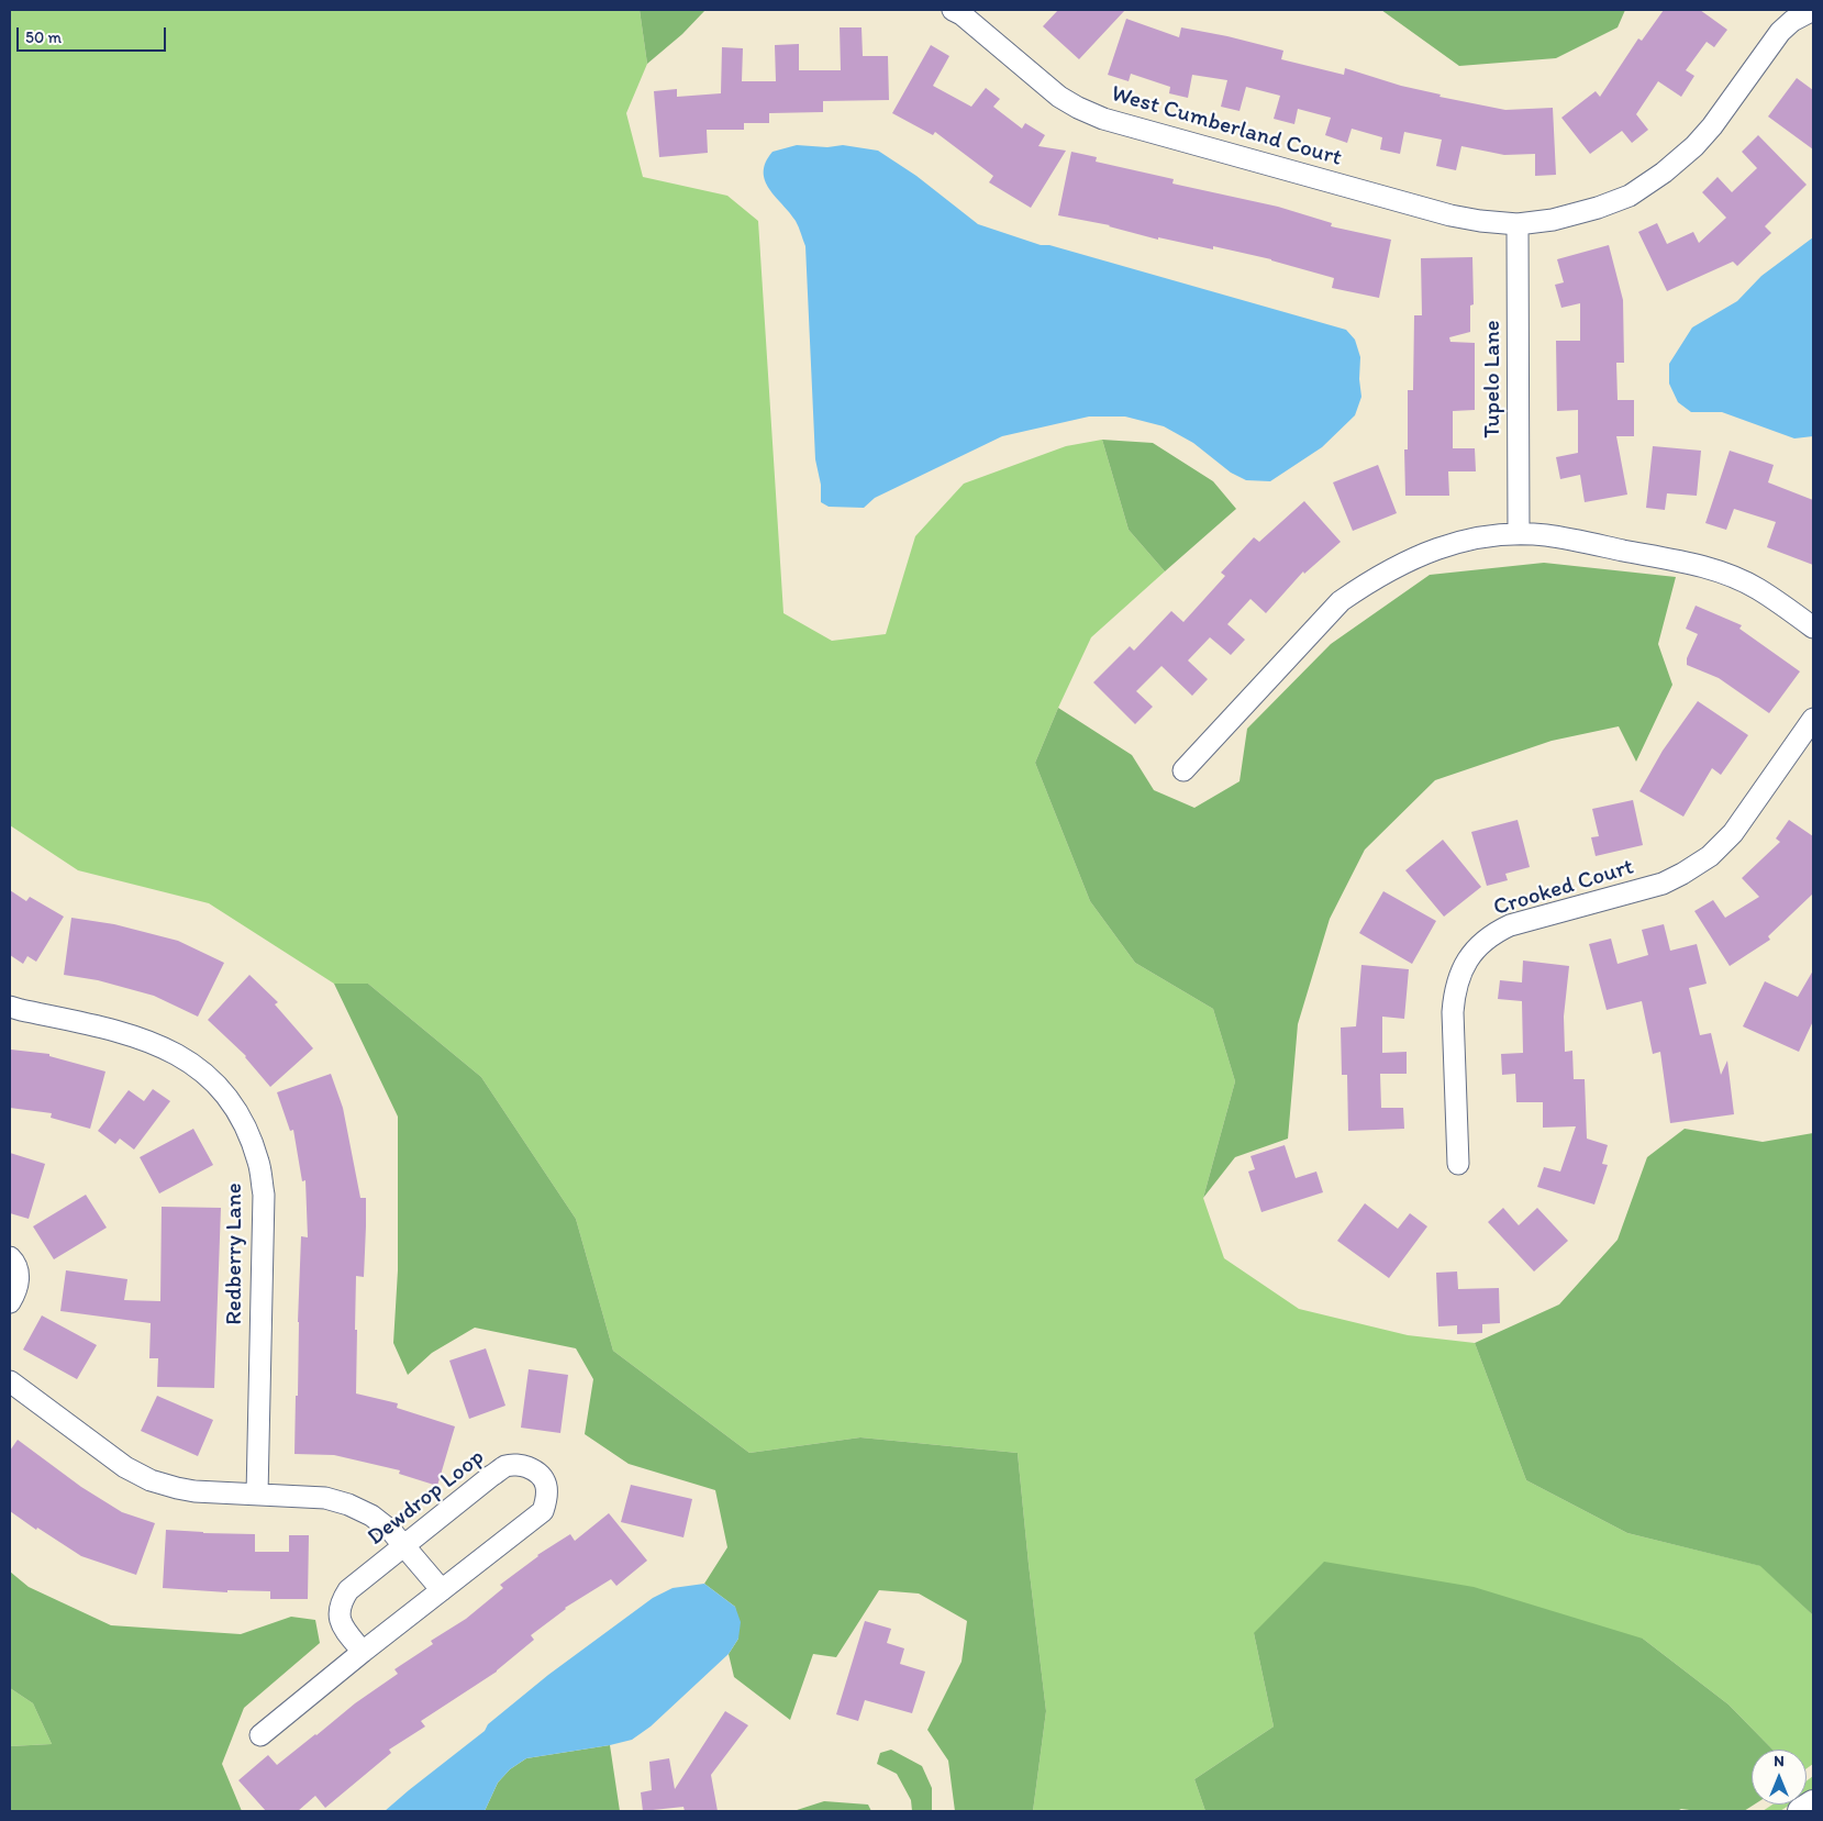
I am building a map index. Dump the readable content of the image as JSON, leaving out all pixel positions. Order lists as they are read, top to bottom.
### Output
{
  "streets": {
    "street": [
      "West Cumberland Court",
      "Tupelo Lane",
      "Crooked Court",
      "Redberry Lane",
      "Dewdrop Loop"
    ]
  },
  "crossings": [
    ["West Cumberland Court", "Tupelo Lane"]
  ],
  "scale_bar": "50 m",
  "north": "top"
}
